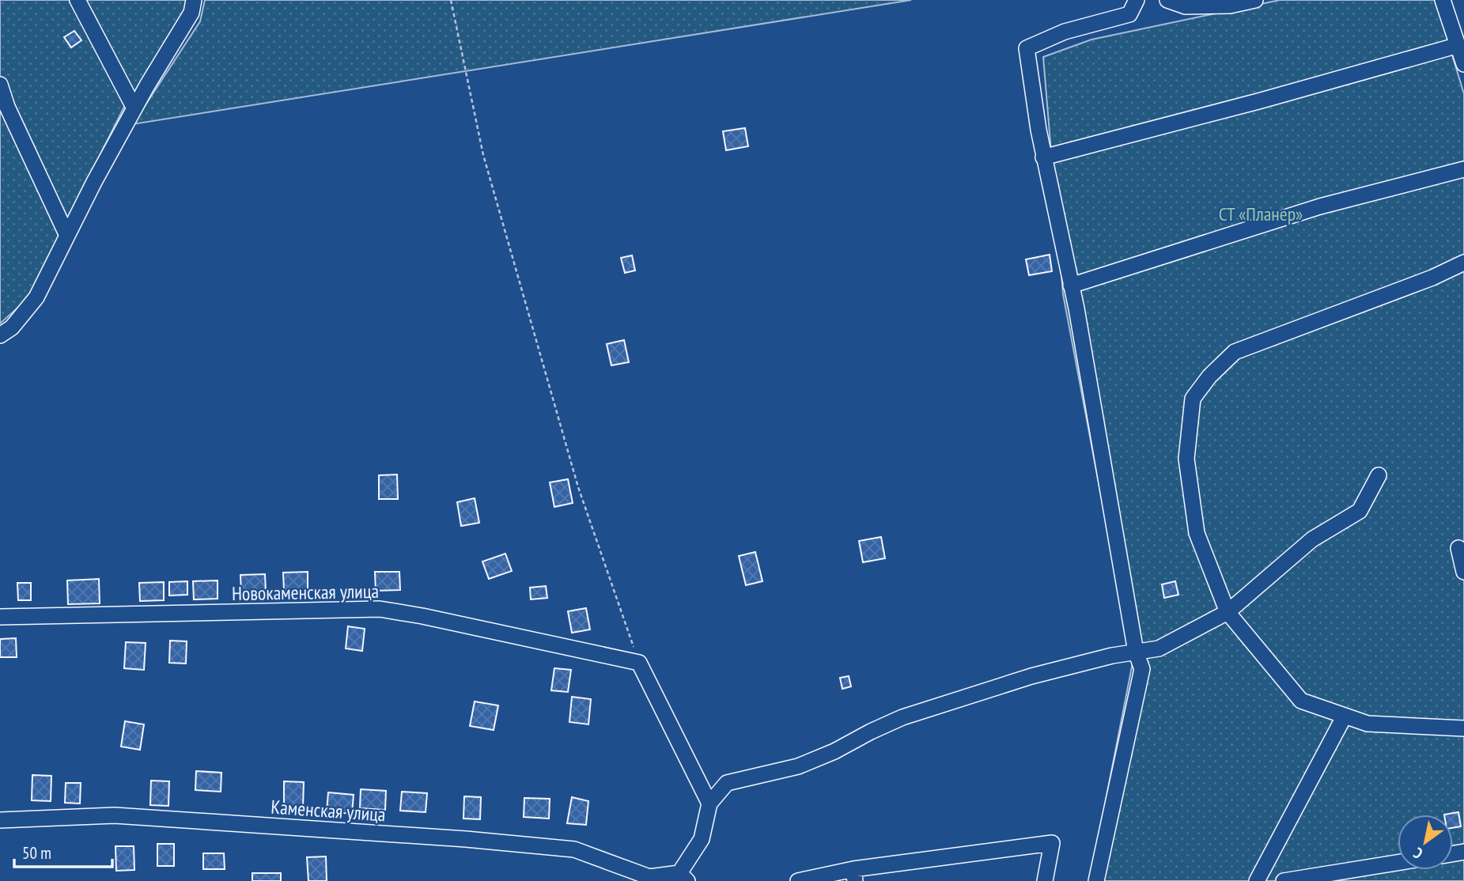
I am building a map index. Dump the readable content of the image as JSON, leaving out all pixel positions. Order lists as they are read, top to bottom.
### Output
{
  "streets": {
    "street": ["Новокаменская улица", "Каменская улица"]
  },
  "parks": ["СТ «Планер»"],
  "scale_bar": "50 m",
  "north": "bottom left"
}
